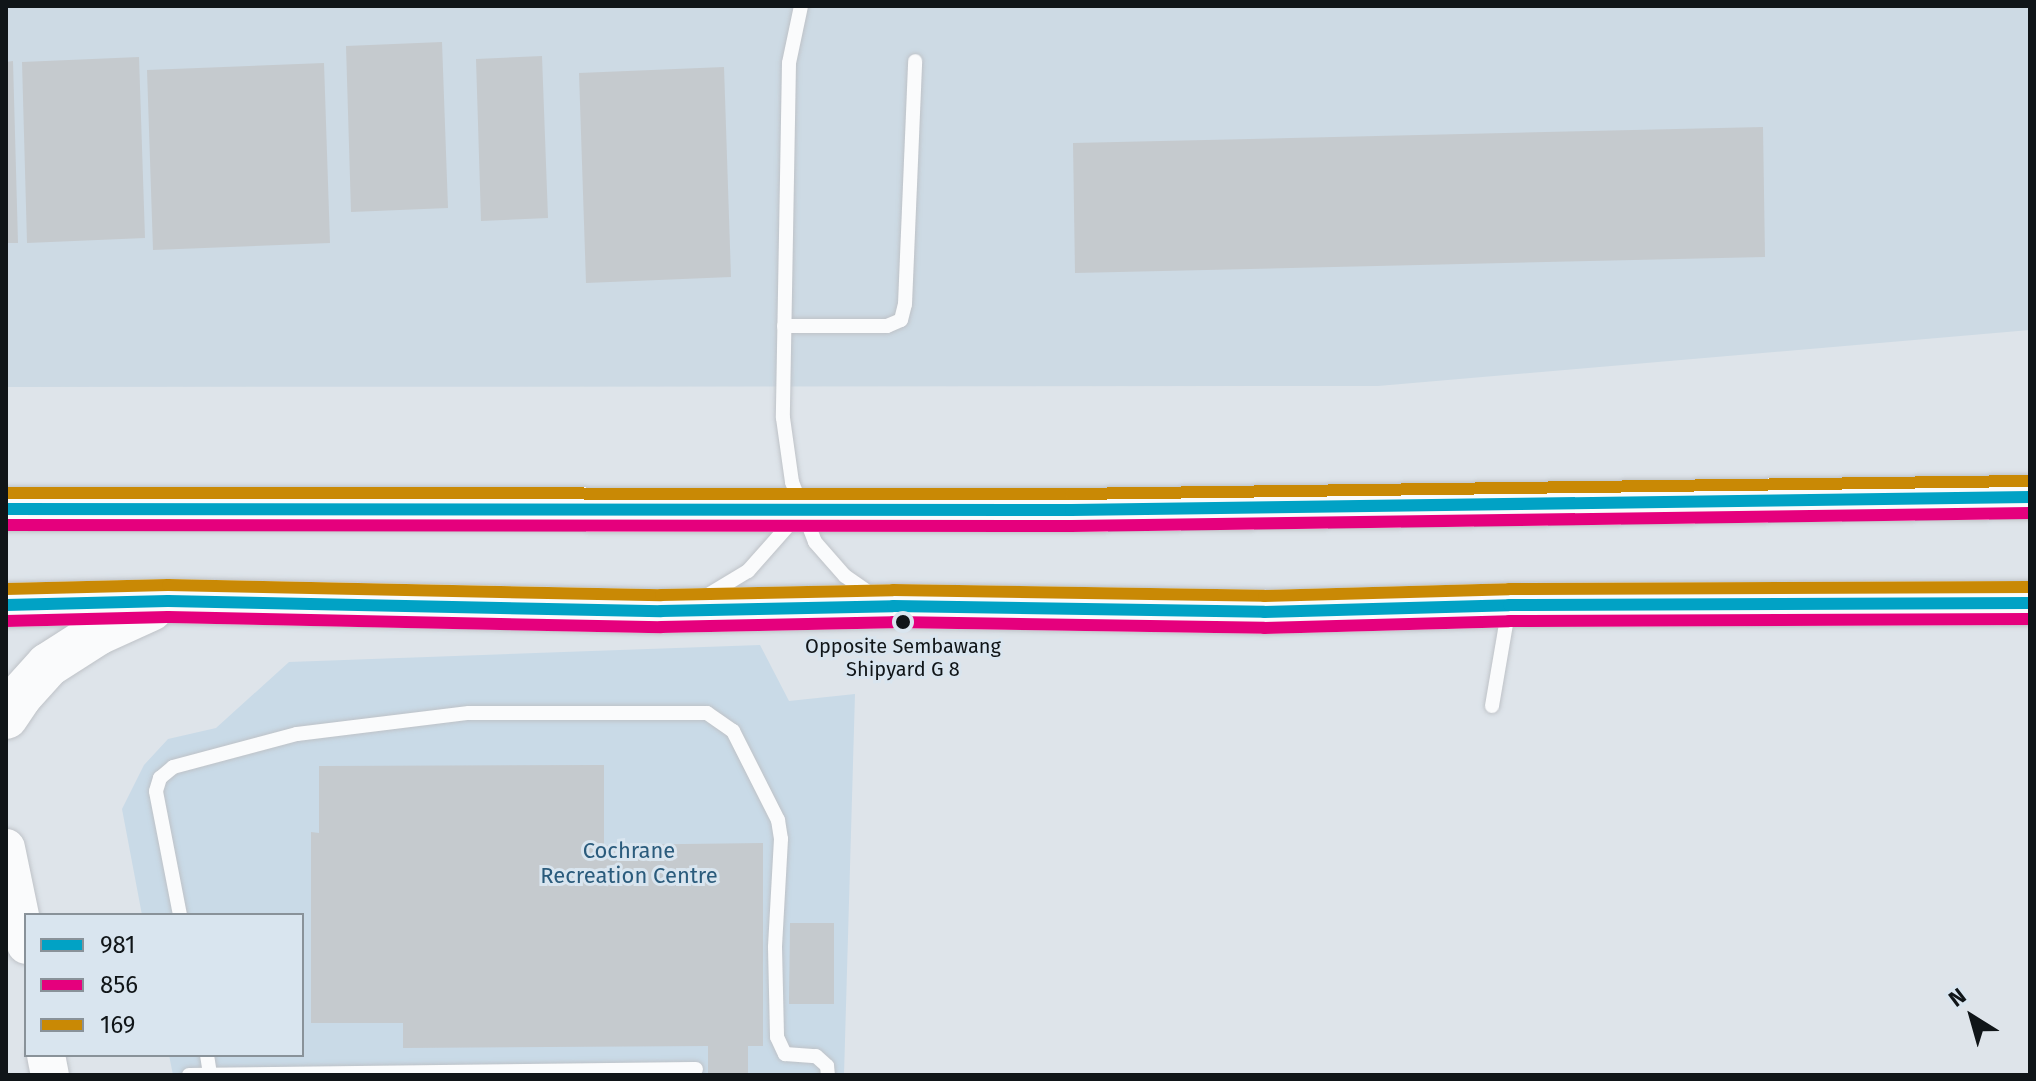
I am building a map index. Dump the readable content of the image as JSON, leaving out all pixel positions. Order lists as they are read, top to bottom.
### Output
{
  "parks": ["Cochrane Recreation Centre"],
  "places": ["Opposite Sembawang Shipyard G 8"],
  "lines": ["transit line 169", "transit line 981", "transit line 856"],
  "legend": ["981", "856", "169"],
  "north": "top left"
}
